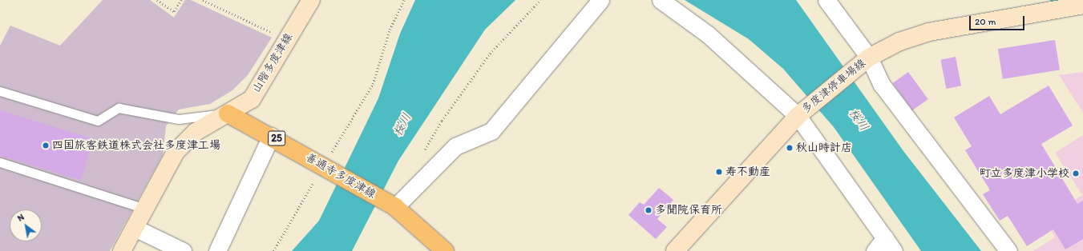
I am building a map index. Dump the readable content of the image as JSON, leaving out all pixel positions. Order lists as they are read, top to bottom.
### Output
{
  "streets": {
    "main road": [
      "山階多度津線",
      "多度津停車場線",
      "25",
      "善通寺多度津線"
    ]
  },
  "crossings": [
    ["山階多度津線", "善通寺多度津線"]
  ],
  "water": ["桜川"],
  "places": [
    "四国旅客鉄道株式会社多度津工場",
    "秋山時計店",
    "寿不動産",
    "町立多度津小学校",
    "多聞院保育所"
  ],
  "scale_bar": "20 m",
  "north": "top left"
}
